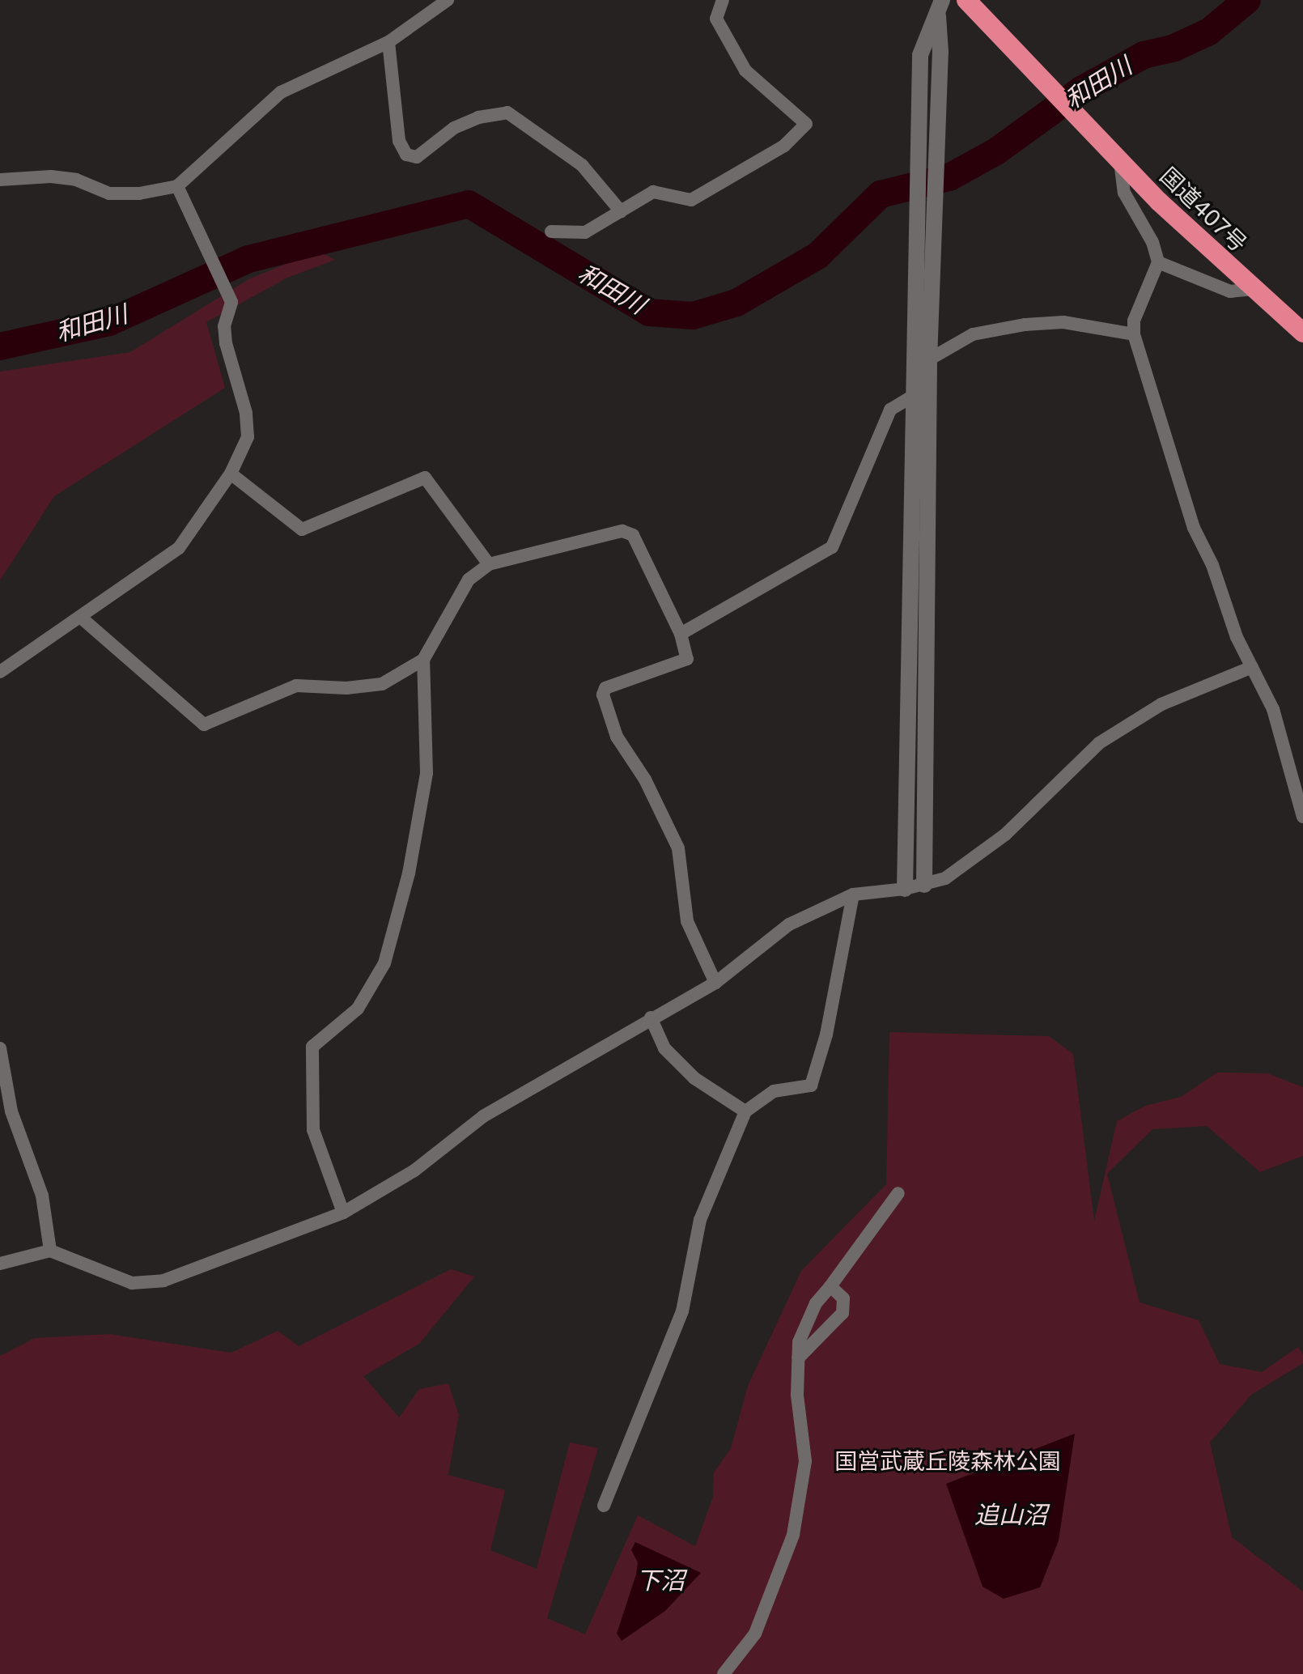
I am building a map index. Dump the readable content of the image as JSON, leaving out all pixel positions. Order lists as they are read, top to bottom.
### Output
{
  "streets": {
    "highway": ["国道407号"]
  },
  "water": ["和田川", "追山沼", "下沼"],
  "parks": ["国営武蔵丘陵森林公園"]
}
